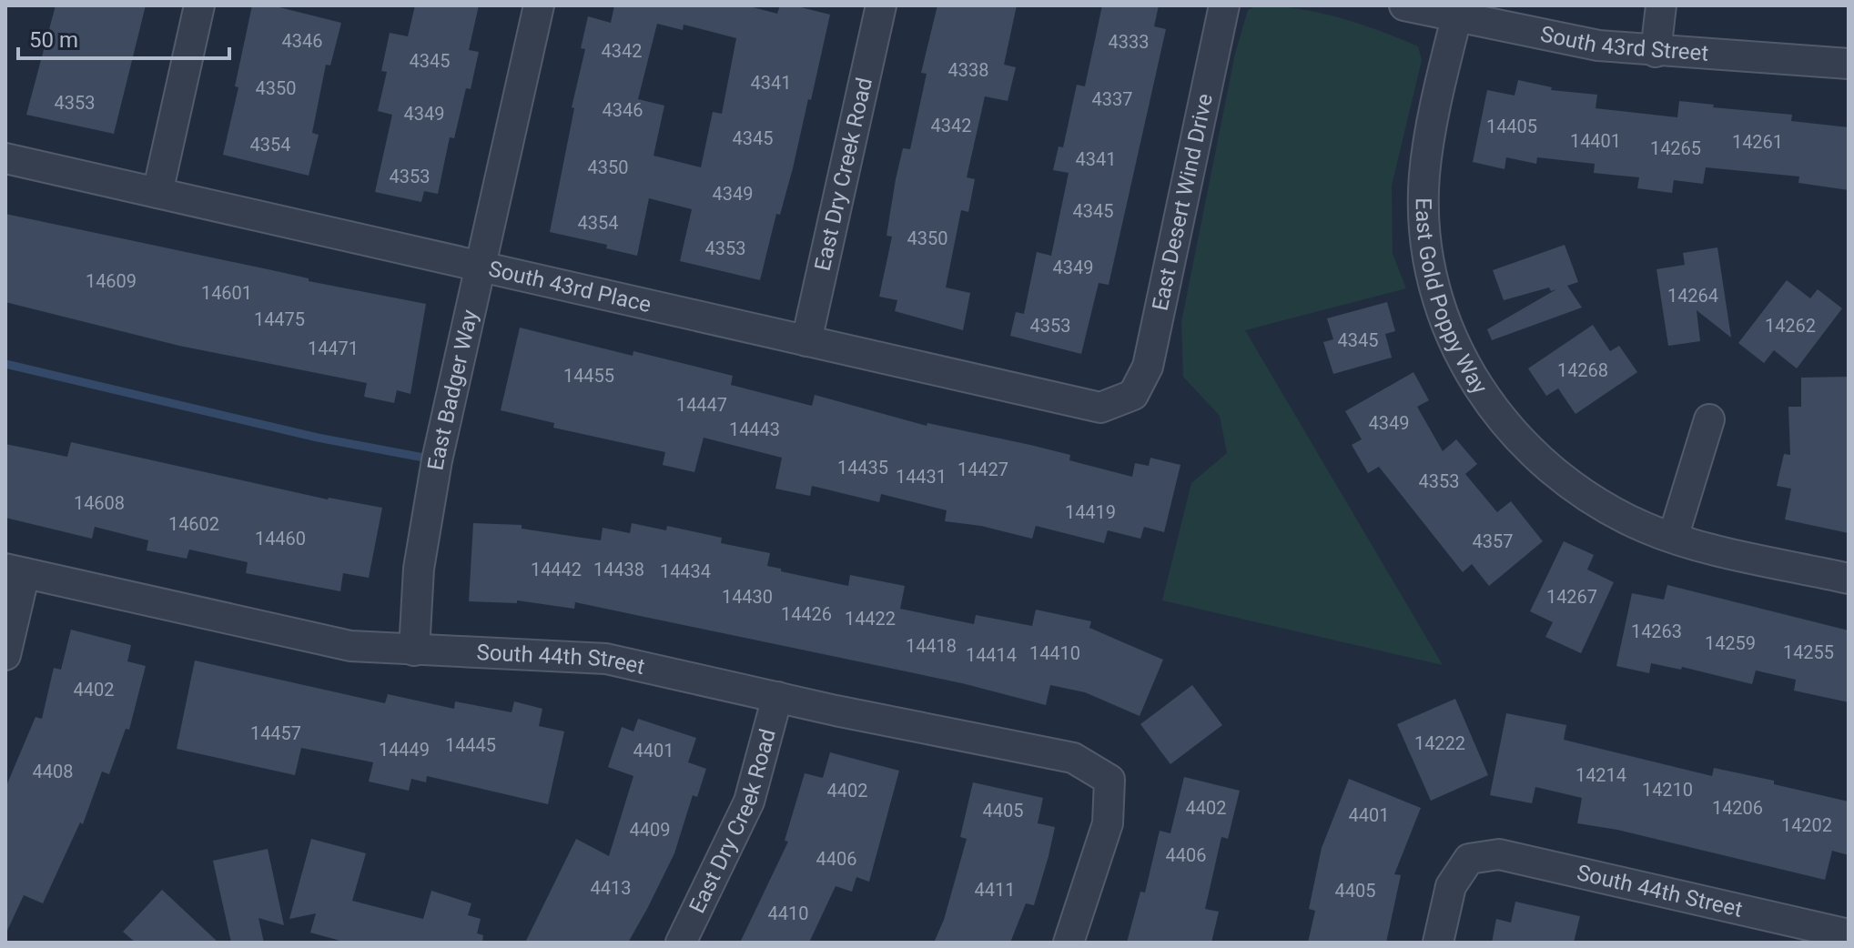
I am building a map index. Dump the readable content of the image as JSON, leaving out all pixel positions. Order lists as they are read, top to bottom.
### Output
{
  "streets": {
    "street": [
      "South 43rd Street",
      "East Dry Creek Road",
      "East Desert Wind Drive",
      "South 43rd Place",
      "East Gold Poppy Way",
      "East Badger Way",
      "South 44th Street"
    ]
  },
  "crossings": [
    ["South 43rd Street", "East Gold Poppy Way"],
    ["East Dry Creek Road", "South 43rd Place"],
    ["East Dry Creek Road", "South 44th Street"],
    ["East Desert Wind Drive", "South 43rd Place"],
    ["South 43rd Place", "East Badger Way"],
    ["East Badger Way", "South 44th Street"]
  ],
  "house_numbers": [
    "4346",
    "4333",
    "4342",
    "4345",
    "4338",
    "4341",
    "4350",
    "4337",
    "4353",
    "4346",
    "4349",
    "4342",
    "14405",
    "4345",
    "14401",
    "14261",
    "4354",
    "14265",
    "4341",
    "4350",
    "4353",
    "4349",
    "4345",
    "4354",
    "4350",
    "4353",
    "4349",
    "14609",
    "14601",
    "14264",
    "14475",
    "4353",
    "14262",
    "4345",
    "14471",
    "14268",
    "14455",
    "14447",
    "4349",
    "14443",
    "14435",
    "14427",
    "14431",
    "4353",
    "14608",
    "14419",
    "14602",
    "14460",
    "4357",
    "14442",
    "14438",
    "14434",
    "14430",
    "14267",
    "14426",
    "14422",
    "14263",
    "14259",
    "14418",
    "14255",
    "14410",
    "14414",
    "4402",
    "14457",
    "14222",
    "14445",
    "14449",
    "4401",
    "4408",
    "14214",
    "14210",
    "4402",
    "4402",
    "14206",
    "4405",
    "4401",
    "14202",
    "4409",
    "4406",
    "4406",
    "4413",
    "4411",
    "4405",
    "4410"
  ],
  "scale_bar": "50 m"
}
